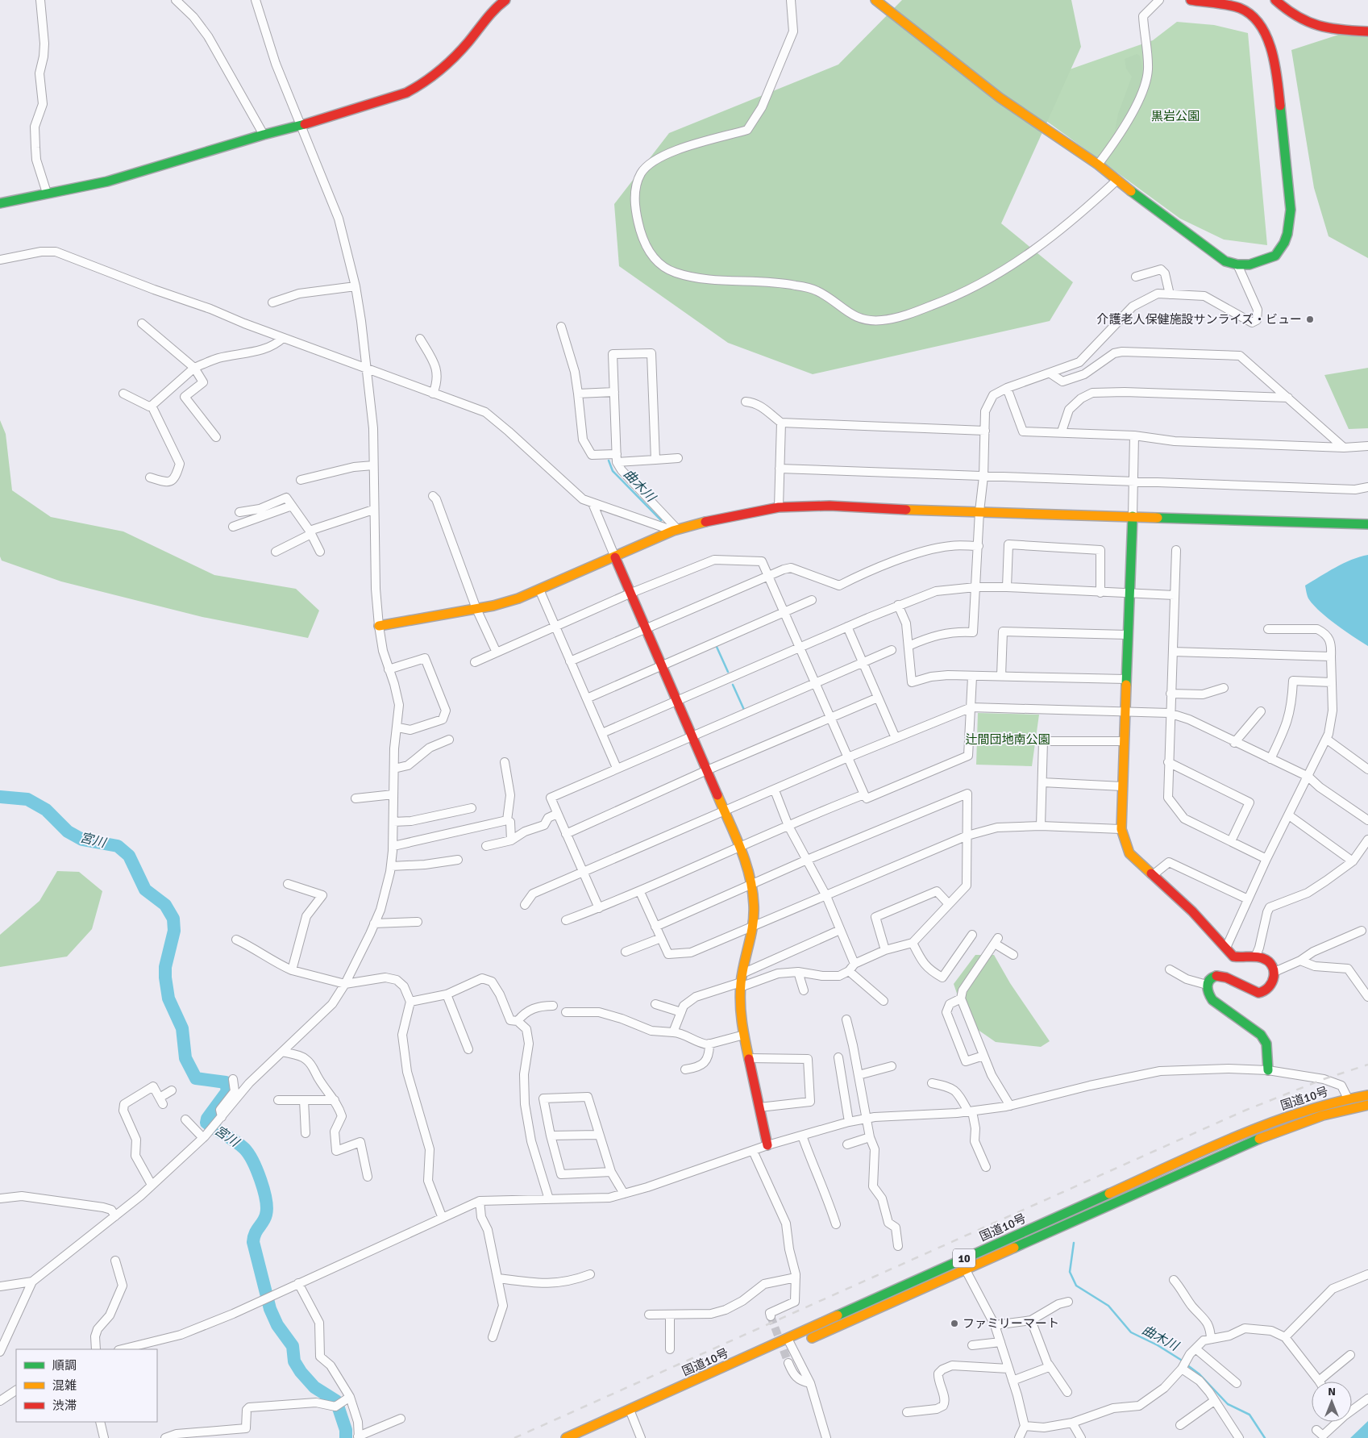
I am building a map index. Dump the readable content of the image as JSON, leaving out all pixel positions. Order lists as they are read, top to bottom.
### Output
{
  "streets": {
    "main road": ["国道10号", "10"]
  },
  "water": ["曲木川", "宮川"],
  "parks": ["黒岩公園", "辻間団地南公園"],
  "places": ["介護老人保健施設サンライズ・ビュー", "ファミリーマート"],
  "legend": ["順調", "混雑", "渋滞"],
  "north": "top"
}
